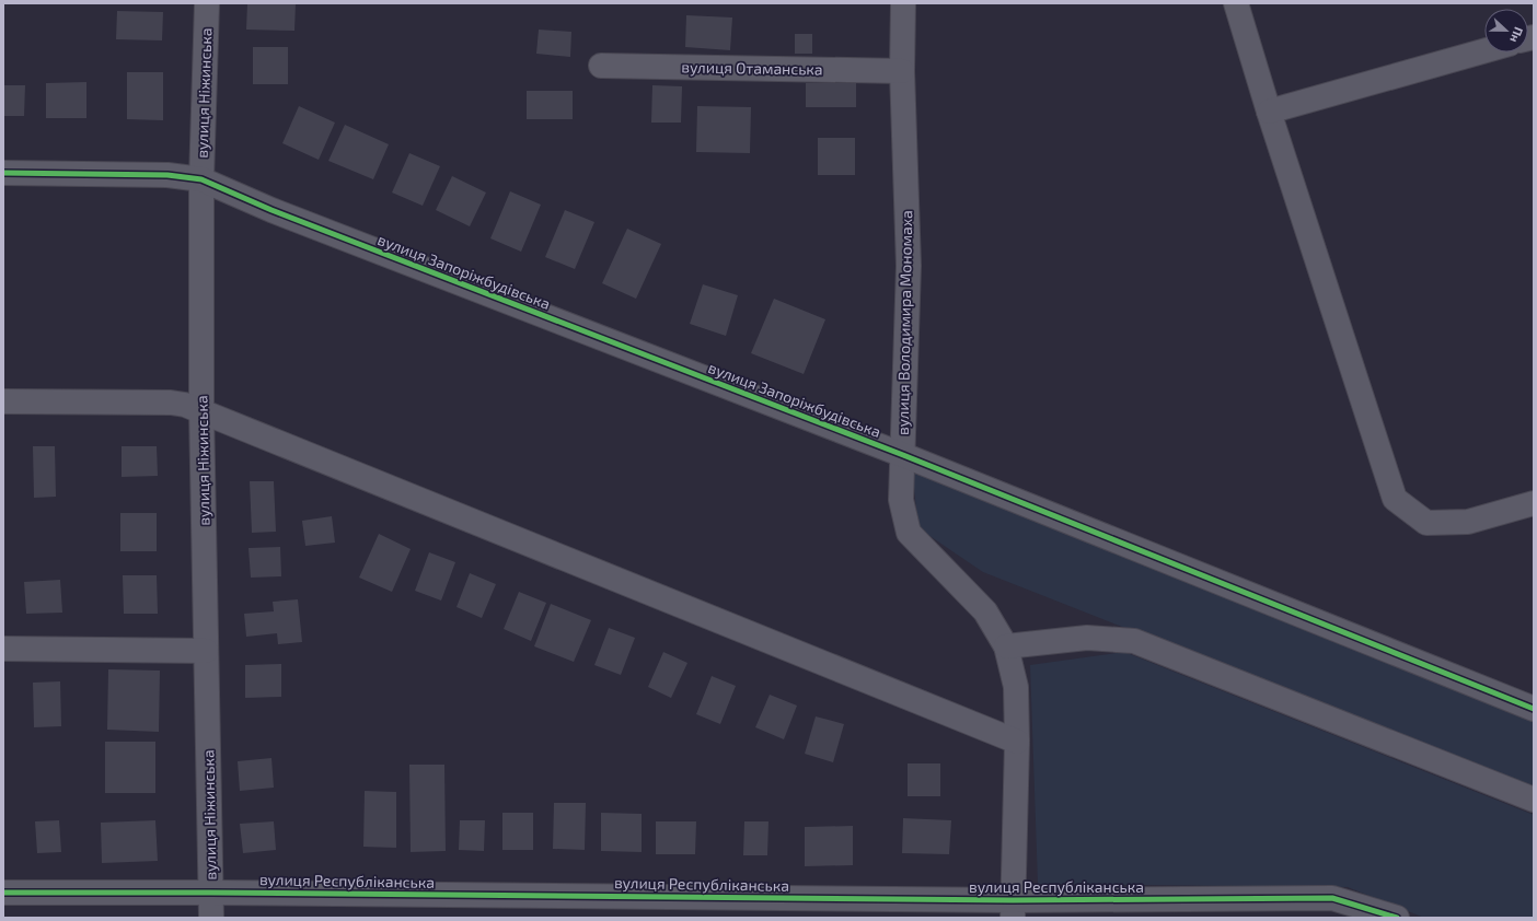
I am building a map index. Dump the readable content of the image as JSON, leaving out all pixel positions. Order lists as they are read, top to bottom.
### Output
{
  "streets": {
    "street": [
      "вулиця Отаманська",
      "вулиця Ніжинська",
      "вулиця Запоріжбудівська",
      "вулиця Володимира Мономаха",
      "вулиця Республіканська"
    ]
  },
  "crossings": [
    ["вулиця Отаманська", "вулиця Володимира Мономаха"],
    ["вулиця Ніжинська", "вулиця Запоріжбудівська"],
    ["вулиця Ніжинська", "вулиця Республіканська"],
    ["вулиця Запоріжбудівська", "вулиця Володимира Мономаха"],
    ["вулиця Володимира Мономаха", "вулиця Республіканська"]
  ],
  "north": "right"
}
